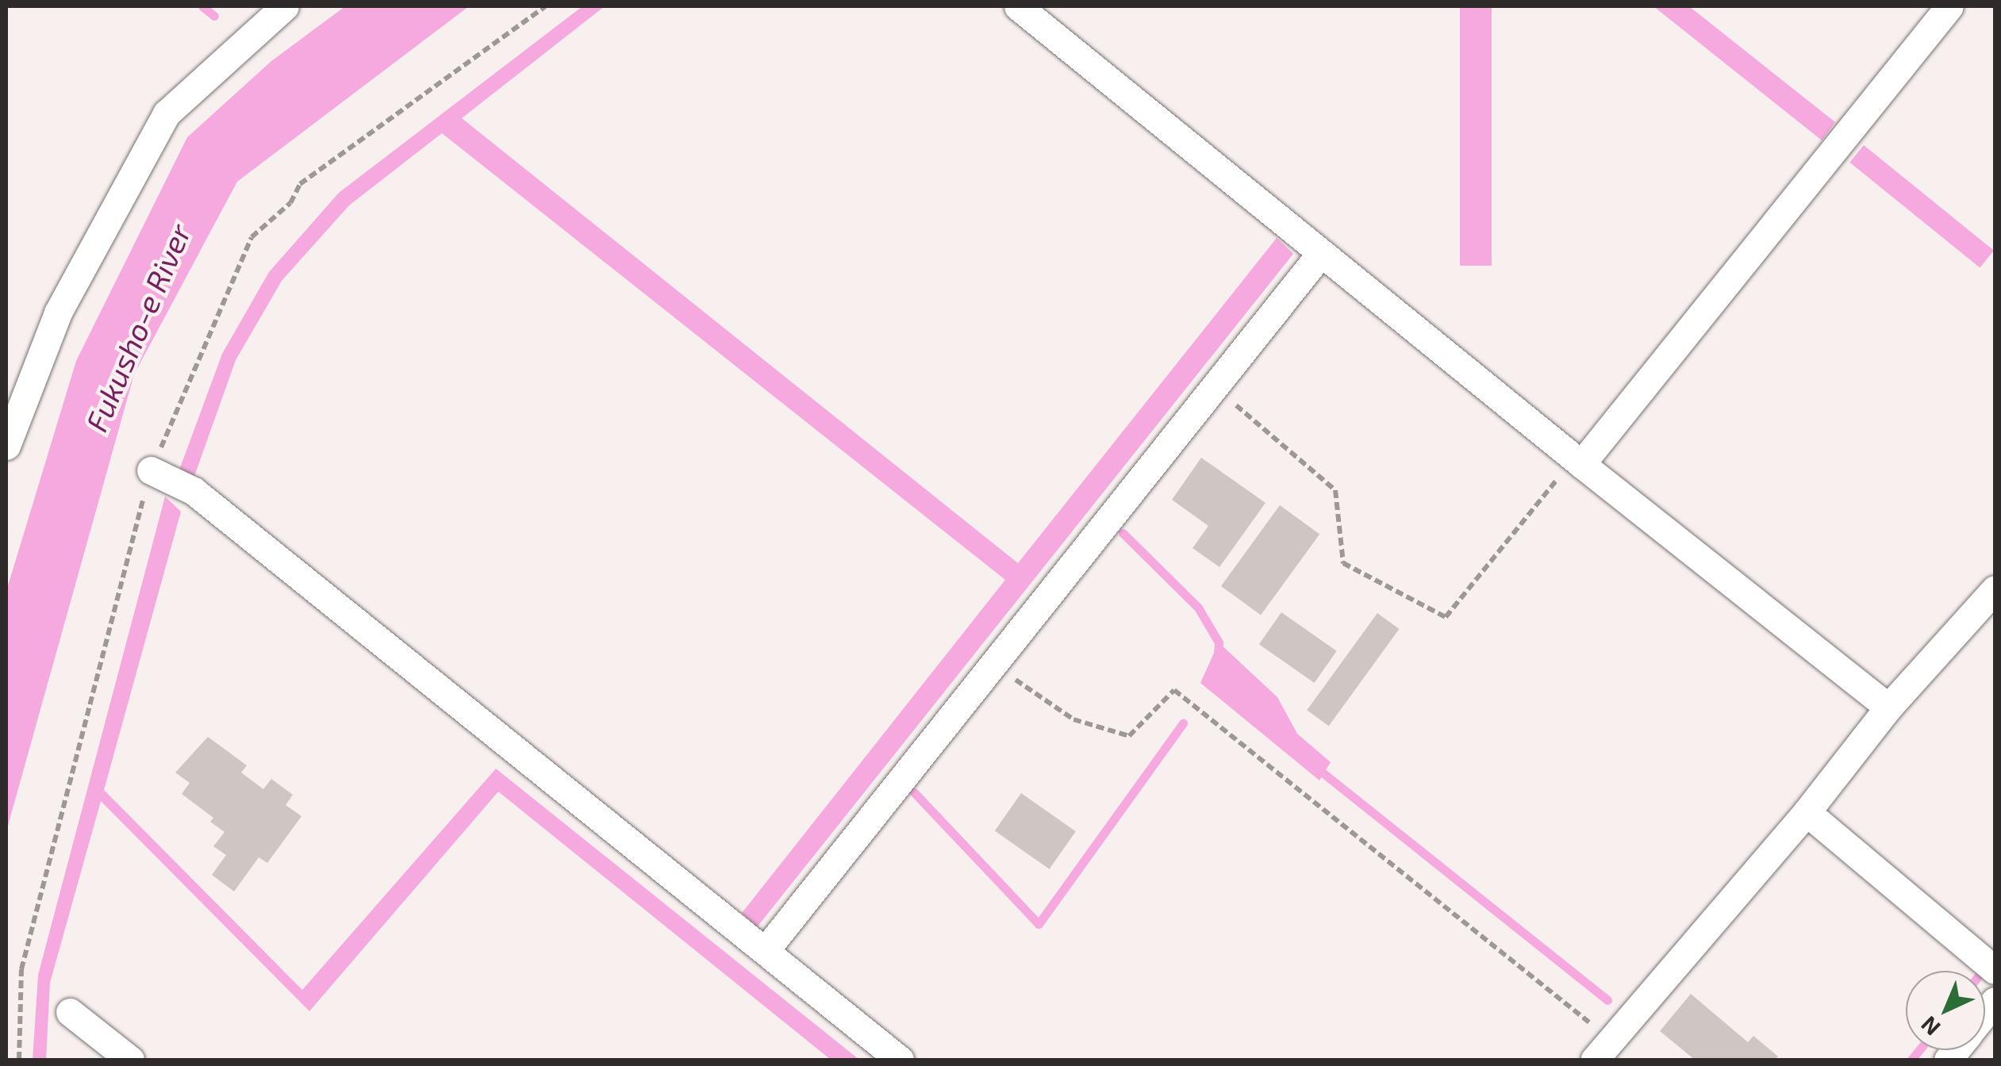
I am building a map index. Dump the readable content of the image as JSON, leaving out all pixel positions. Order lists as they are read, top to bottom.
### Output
{
  "water": ["Fukusho-e River"],
  "north": "bottom left"
}
